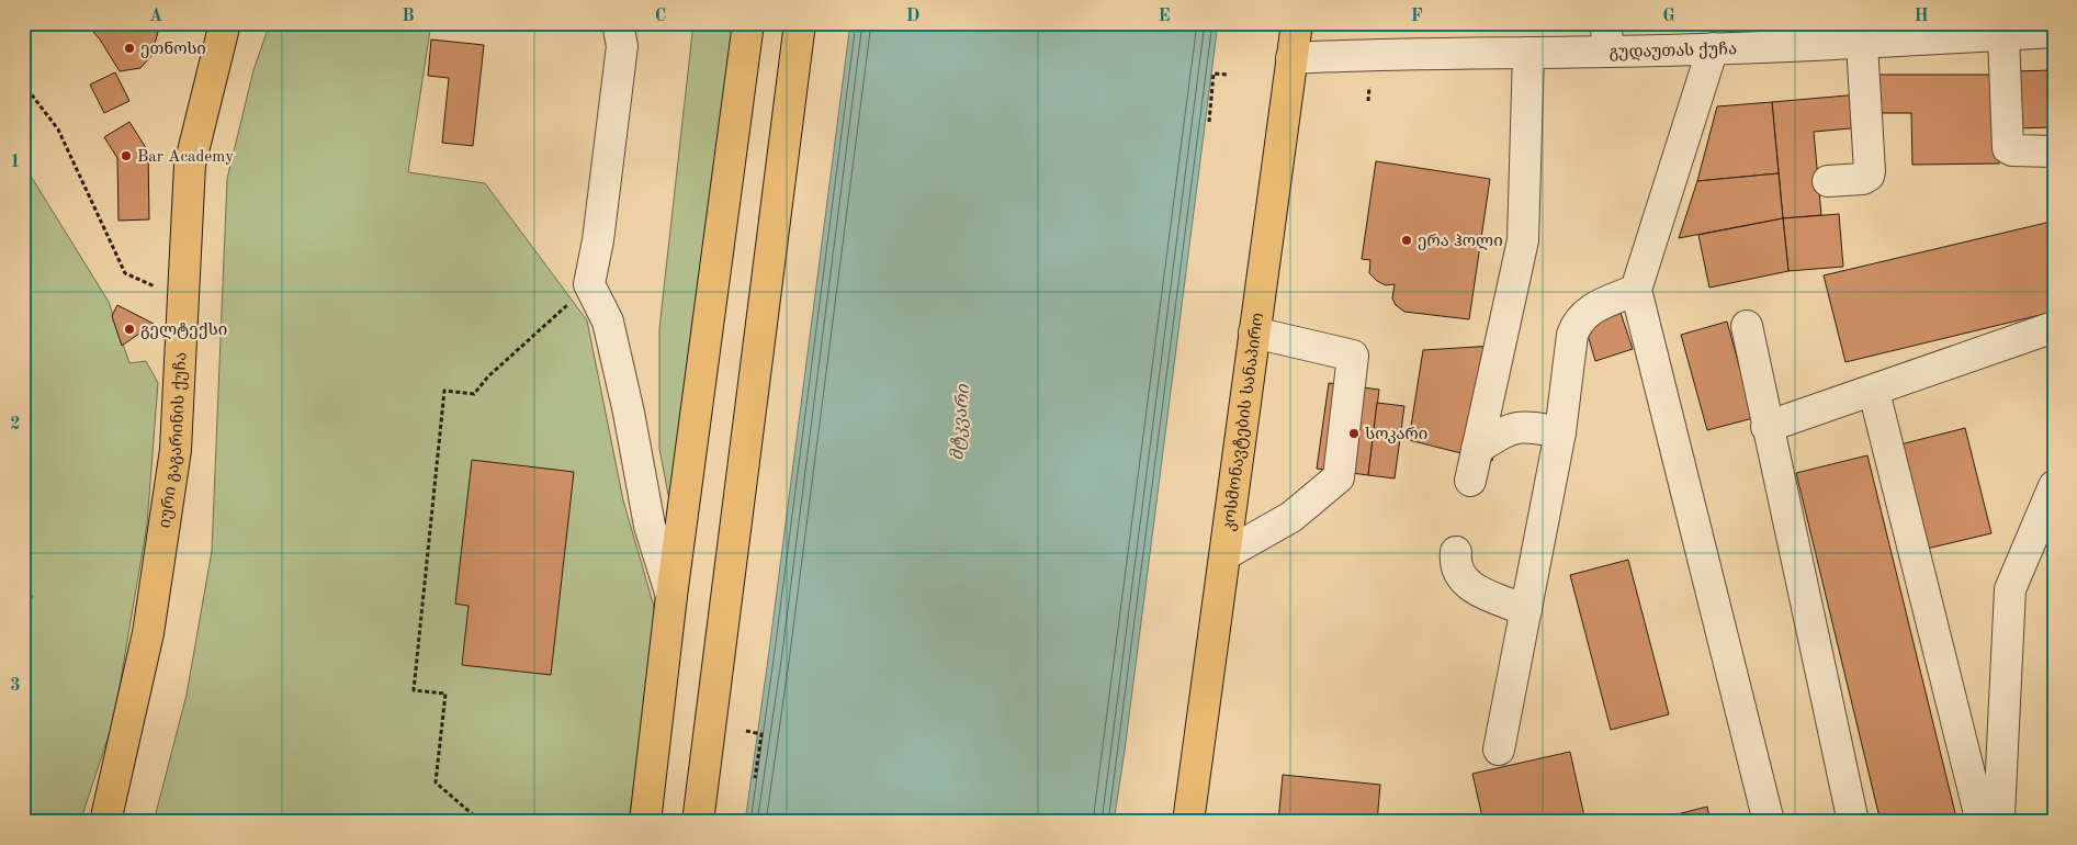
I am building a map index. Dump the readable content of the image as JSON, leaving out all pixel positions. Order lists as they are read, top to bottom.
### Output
{
  "streets": {
    "main road": ["კოსმონავტების სანაპირო", "იური გაგარინის ქუჩა"],
    "street": ["გუდაუთას ქუჩა"]
  },
  "crossings": [
    ["გუდაუთას ქუჩა", "კოსმონავტების სანაპირო"]
  ],
  "water": ["მტკვარი"],
  "places": [
    "ეთნოსი",
    "Bar Academy",
    "ერა ჰოლი",
    "გელტექსი",
    "სოკარი"
  ],
  "grid": {
    "columns": [
      "A",
      "B",
      "C",
      "D",
      "E",
      "F",
      "G",
      "H"
    ],
    "rows": ["1", "2", "3"]
  }
}
